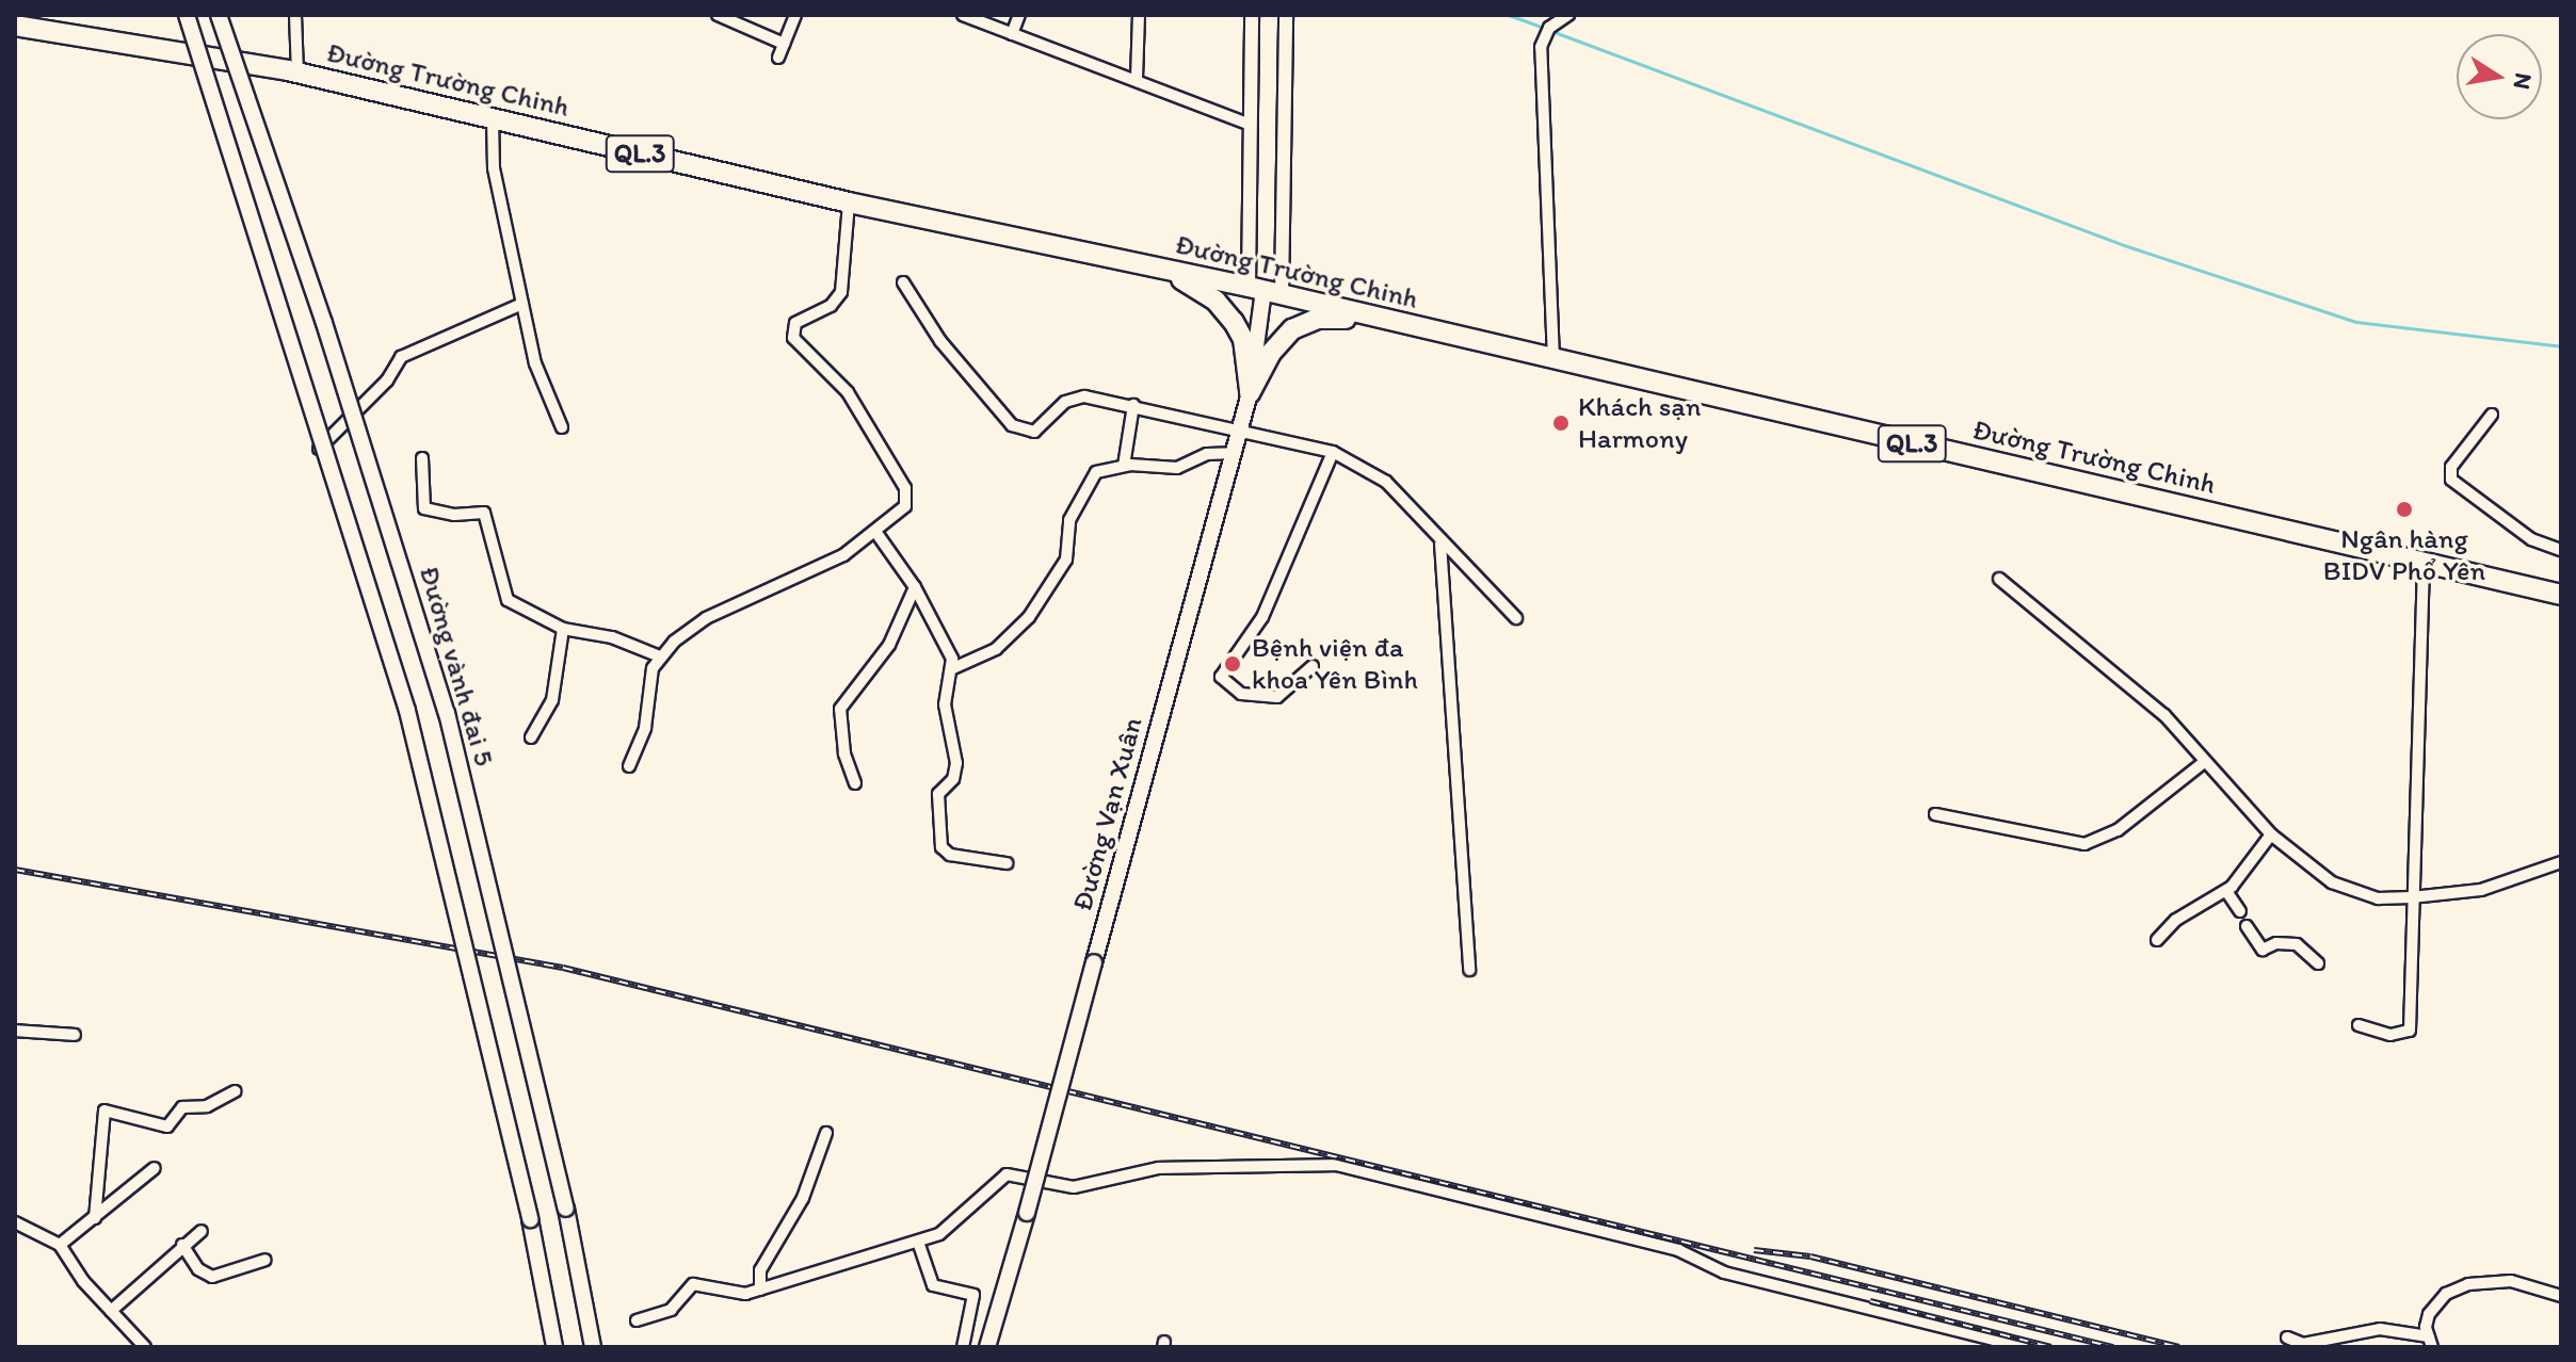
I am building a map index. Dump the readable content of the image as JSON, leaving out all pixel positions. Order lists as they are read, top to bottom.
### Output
{
  "streets": {
    "highway": ["Đường Trường Chinh", "QL.3"],
    "main road": ["Đường vành đai 5", "Đường Vạn Xuân"]
  },
  "crossings": [
    ["Đường Trường Chinh", "Đường Vạn Xuân"]
  ],
  "places": ["Khách sạn Harmony", "Ngân hàng BIDV Phổ Yên", "Bệnh viện đa khoa Yên Bình"],
  "north": "right"
}
